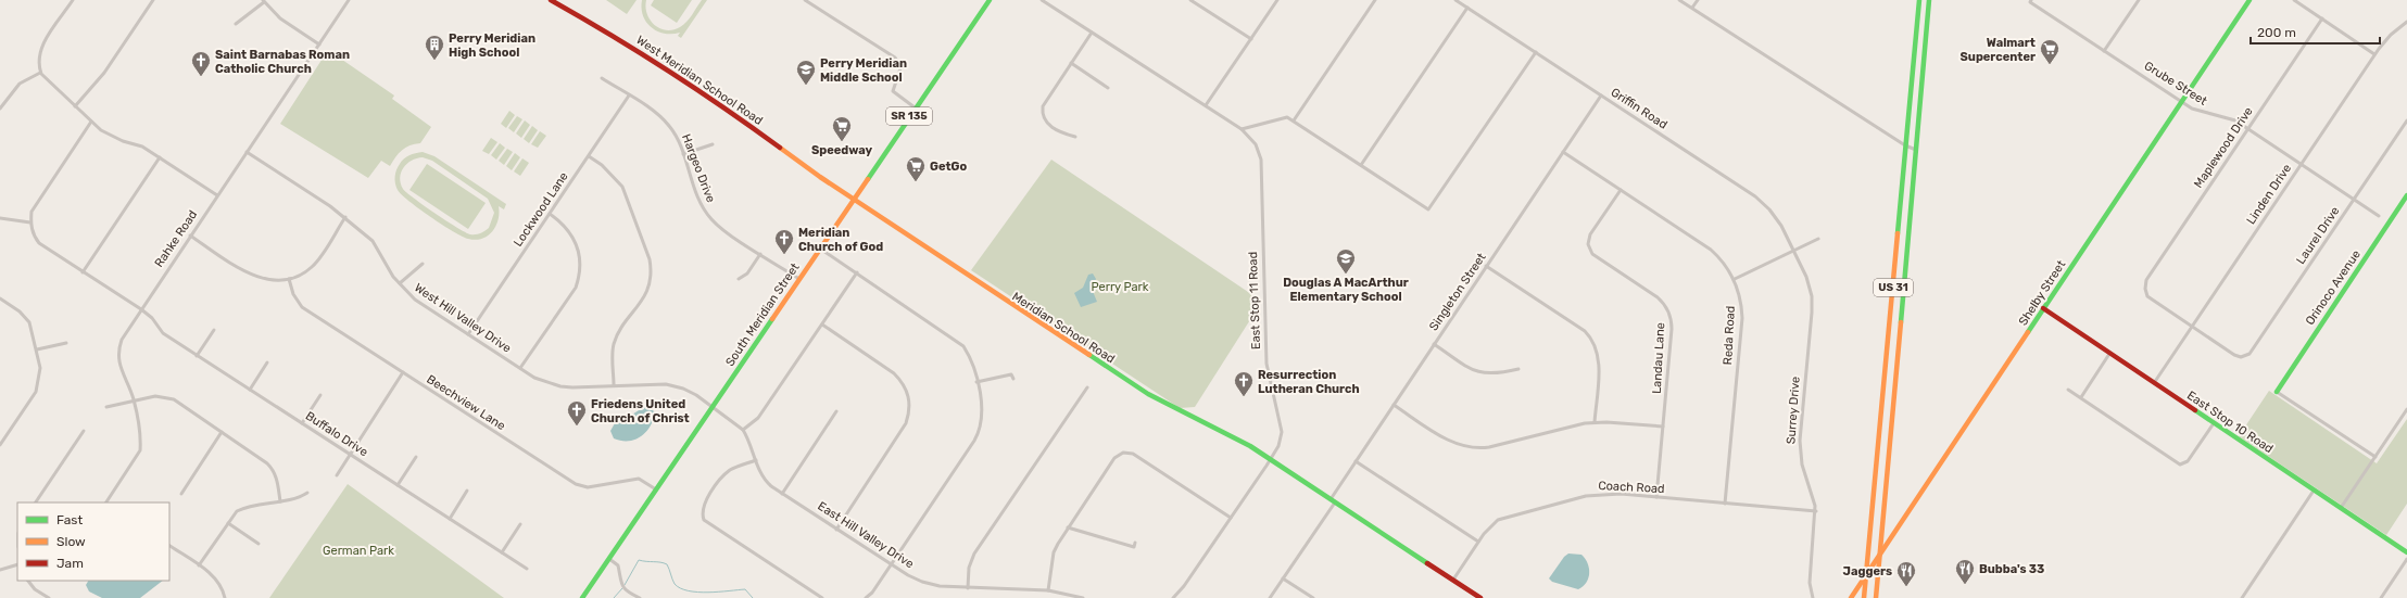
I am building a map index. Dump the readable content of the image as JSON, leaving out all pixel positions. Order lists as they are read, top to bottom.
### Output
{
  "streets": {
    "main road": [
      "West Meridian School Road",
      "SR 135",
      "US 31",
      "Orinoco Avenue",
      "Shelby Street",
      "South Meridian Street",
      "Meridian School Road",
      "East Stop 10 Road"
    ],
    "street": [
      "Grube Street",
      "Griffin Road",
      "Maplewood Drive",
      "Hargeo Drive",
      "Linden Drive",
      "Lockwood Lane",
      "Laurel Drive",
      "Rahke Road",
      "Singleton Street",
      "East Stop 11 Road",
      "West Hill Valley Drive",
      "Reda Road",
      "Landau Lane",
      "Beechview Lane",
      "Surrey Drive",
      "Buffalo Drive",
      "Coach Road",
      "East Hill Valley Drive"
    ]
  },
  "crossings": [
    ["West Meridian School Road", "South Meridian Street"],
    ["West Meridian School Road", "Meridian School Road"],
    ["Grube Street", "Maplewood Drive"],
    ["Grube Street", "Linden Drive"],
    ["Grube Street", "Laurel Drive"],
    ["Grube Street", "Shelby Street"],
    ["Griffin Road", "Singleton Street"],
    ["Griffin Road", "Surrey Drive"],
    ["Maplewood Drive", "Linden Drive"],
    ["Maplewood Drive", "Laurel Drive"],
    ["Hargeo Drive", "Lockwood Lane"],
    ["Hargeo Drive", "South Meridian Street"],
    ["Linden Drive", "Laurel Drive"],
    ["Linden Drive", "East Stop 10 Road"],
    ["Lockwood Lane", "West Hill Valley Drive"],
    ["Rahke Road", "West Hill Valley Drive"],
    ["Rahke Road", "Buffalo Drive"],
    ["US 31", "Shelby Street"],
    ["Singleton Street", "Reda Road"],
    ["Shelby Street", "East Stop 10 Road"],
    ["East Stop 11 Road", "Meridian School Road"],
    ["South Meridian Street", "West Hill Valley Drive"],
    ["South Meridian Street", "Meridian School Road"],
    ["South Meridian Street", "Beechview Lane"],
    ["South Meridian Street", "East Hill Valley Drive"],
    ["West Hill Valley Drive", "East Hill Valley Drive"],
    ["Reda Road", "Landau Lane"],
    ["Reda Road", "Coach Road"],
    ["Landau Lane", "Coach Road"],
    ["Surrey Drive", "Coach Road"]
  ],
  "parks": ["Perry Park", "German Park"],
  "places": {
    "building": ["Perry Meridian High School"],
    "supermarket": ["Walmart Supercenter", "Speedway", "GetGo"],
    "church": [
      "Saint Barnabas Roman Catholic Church",
      "Meridian Church of God",
      "Resurrection Lutheran Church",
      "Friedens United Church of Christ"
    ],
    "school or university": ["Perry Meridian Middle School", "Douglas A MacArthur Elementary School"],
    "restaurant": ["Bubba's 33", "Jaggers"]
  },
  "legend": ["Fast", "Slow", "Jam"],
  "scale_bar": "200 m"
}
